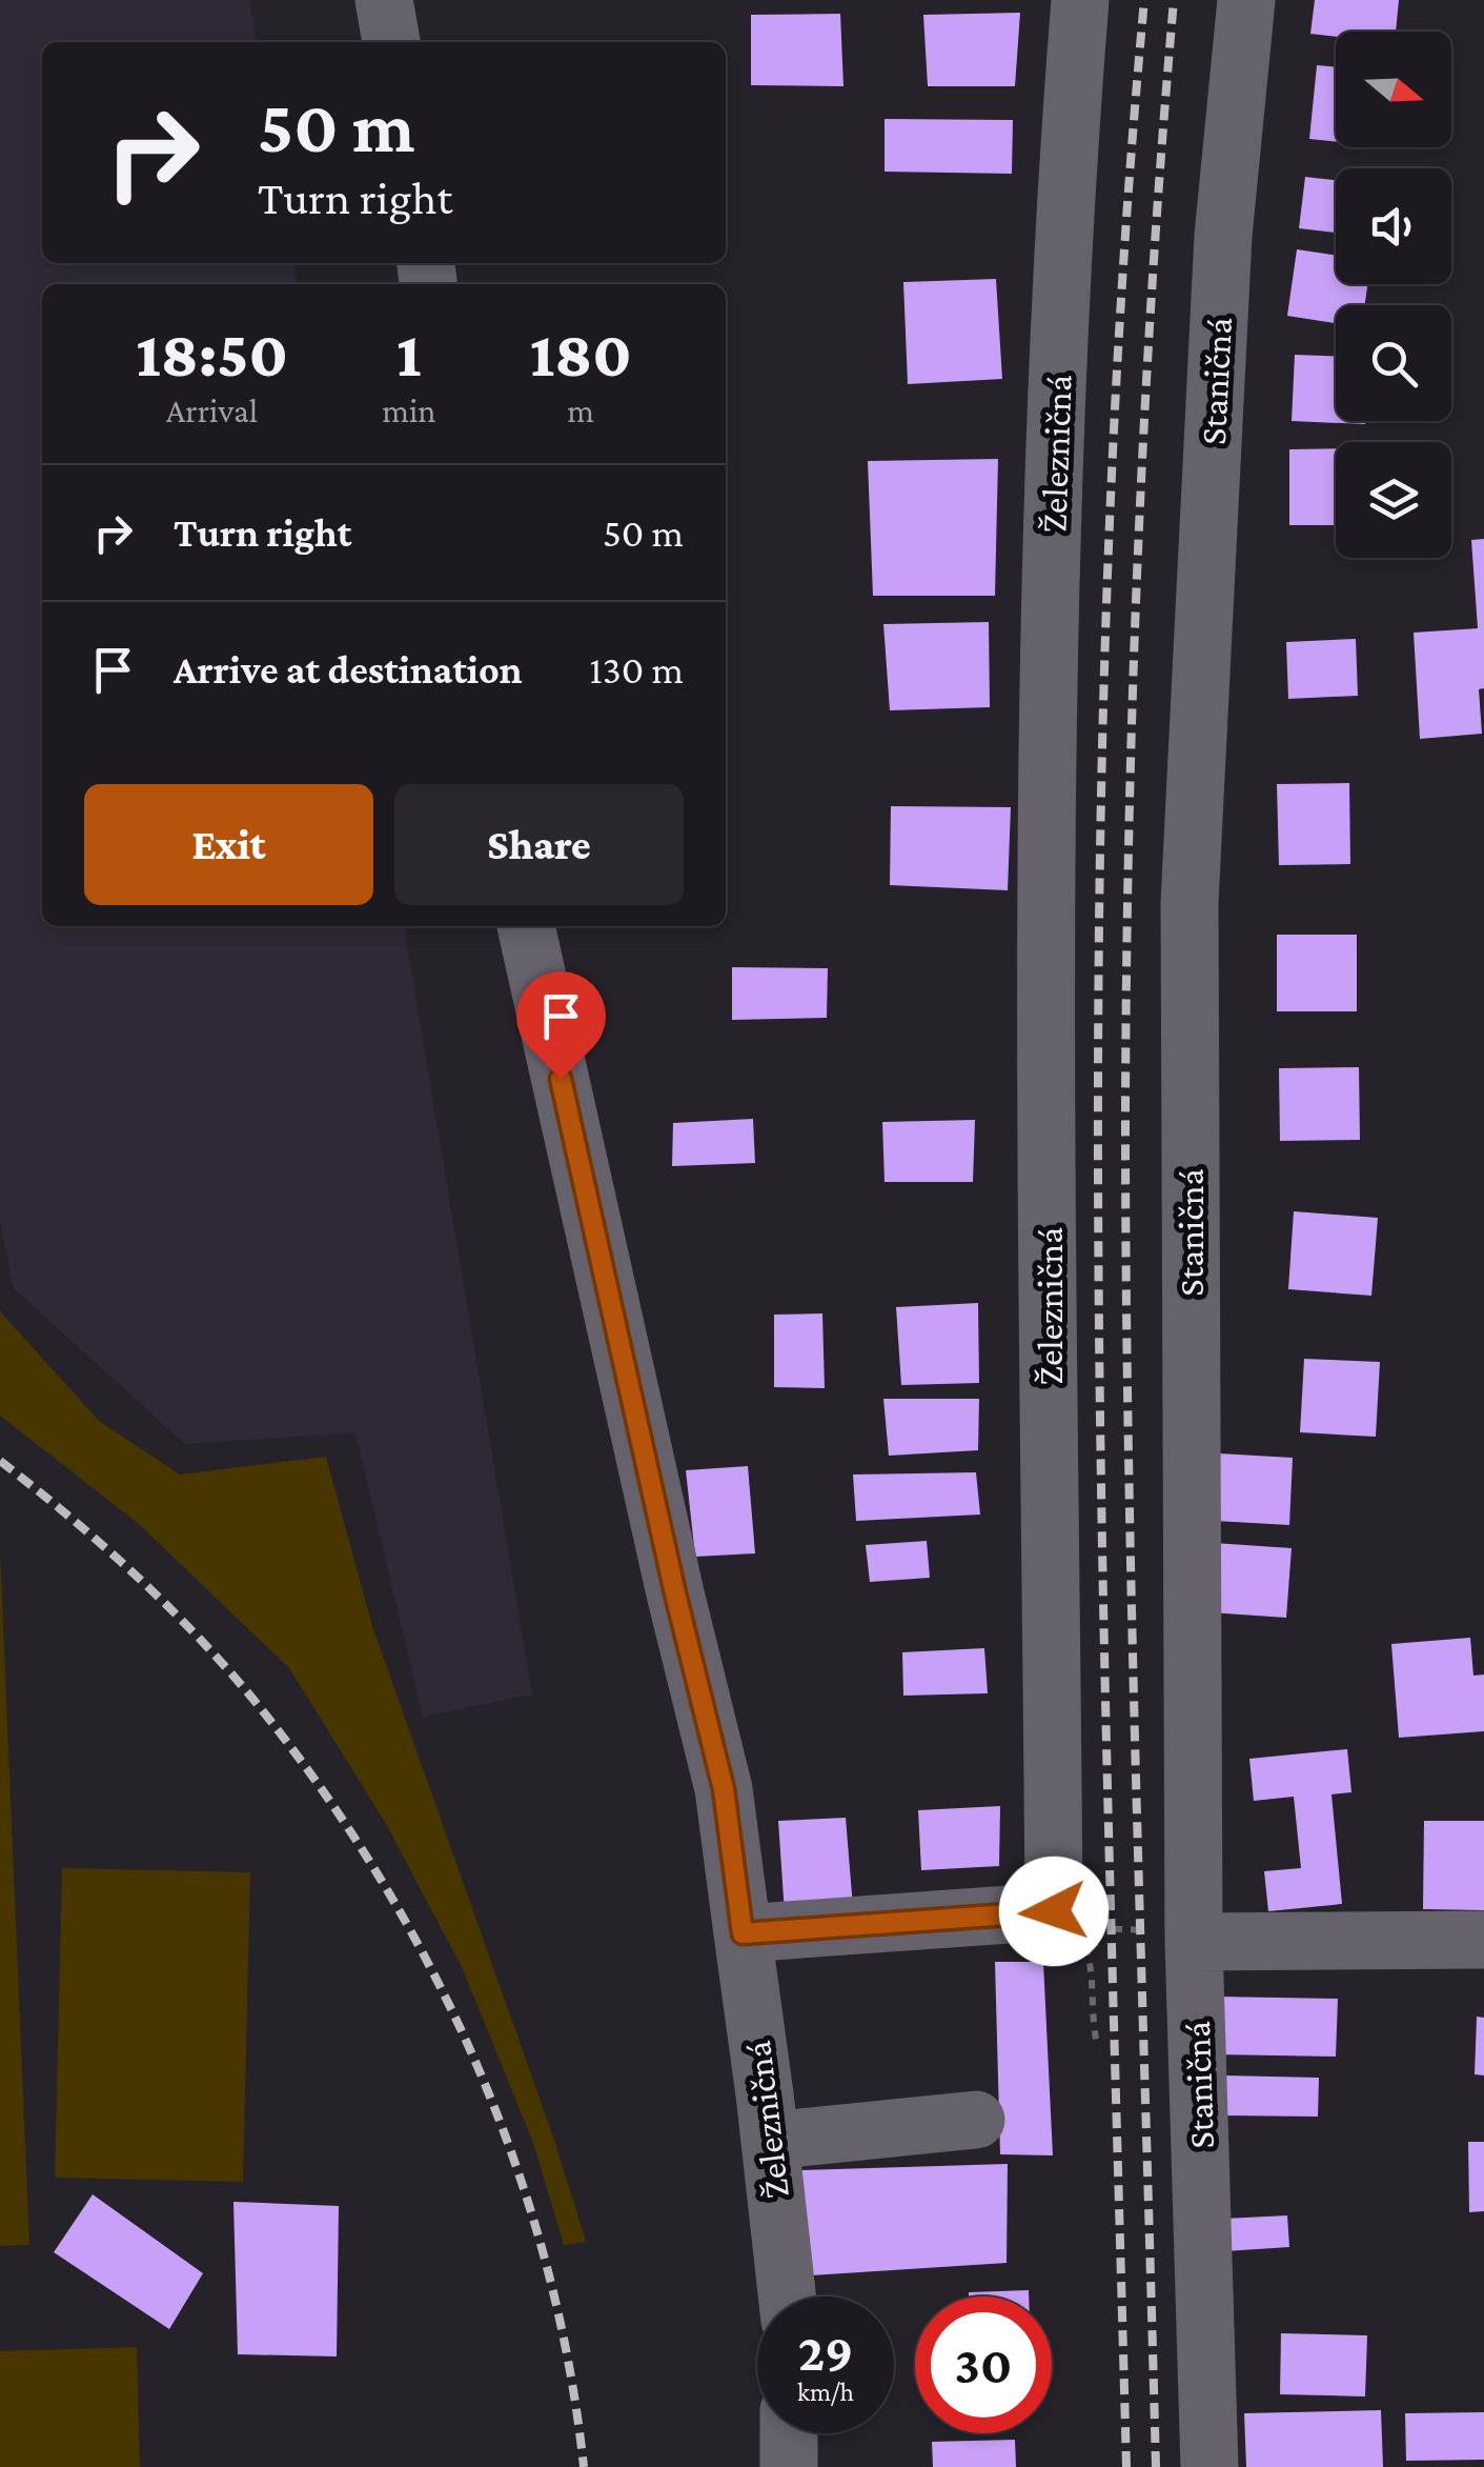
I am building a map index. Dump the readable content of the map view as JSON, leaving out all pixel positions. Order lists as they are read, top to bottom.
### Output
{
  "streets": {
    "street": ["Staničná", "Železničná"]
  },
  "north": "right",
  "page": {
    "turn": ["50 m", "Turn right"],
    "eta": [
      "18:50",
      "Arrival",
      "1",
      "min",
      "180",
      "m"
    ],
    "list": [
      {
        "name": "Turn right",
        "value": "50 m"
      },
      {
        "name": "Arrive at destination",
        "value": "130 m"
      }
    ],
    "buttons": ["Exit", "Share"],
    "speed": "29 km/h",
    "limit": "30"
  }
}
